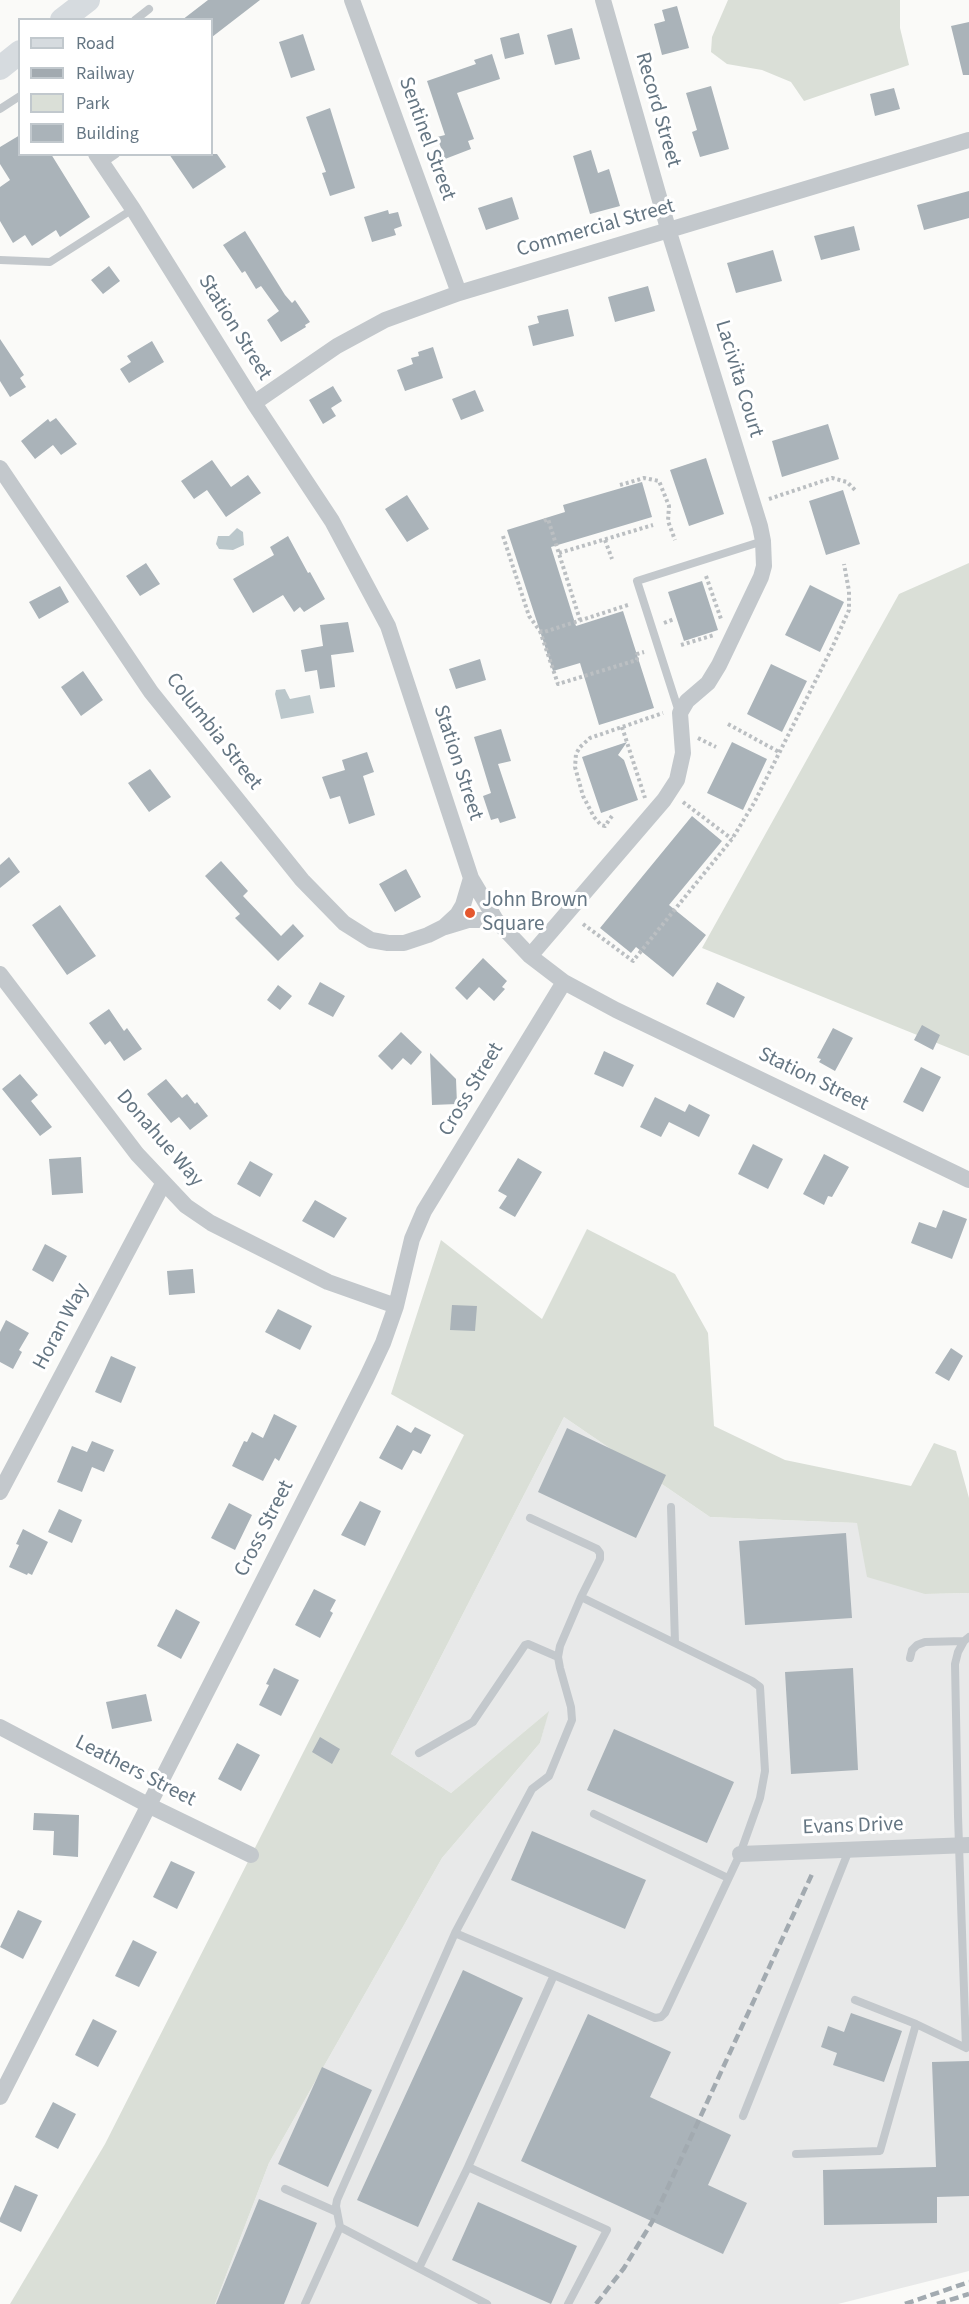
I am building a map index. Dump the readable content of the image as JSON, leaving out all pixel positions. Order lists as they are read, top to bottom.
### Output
{
  "streets": {
    "street": [
      "Record Street",
      "Sentinel Street",
      "Commercial Street",
      "Station Street",
      "Lacivita Court",
      "Columbia Street",
      "Cross Street",
      "Donahue Way",
      "Horan Way",
      "Leathers Street",
      "Evans Drive"
    ]
  },
  "crossings": [
    ["Record Street", "Commercial Street"],
    ["Record Street", "Lacivita Court"],
    ["Sentinel Street", "Commercial Street"],
    ["Commercial Street", "Station Street"],
    ["Commercial Street", "Lacivita Court"],
    ["Station Street", "Columbia Street"],
    ["Station Street", "Cross Street"],
    ["Cross Street", "Donahue Way"],
    ["Cross Street", "Leathers Street"],
    ["Donahue Way", "Horan Way"]
  ],
  "places": ["John Brown Square"],
  "legend": [
    "Road",
    "Railway",
    "Park",
    "Building"
  ]
}
